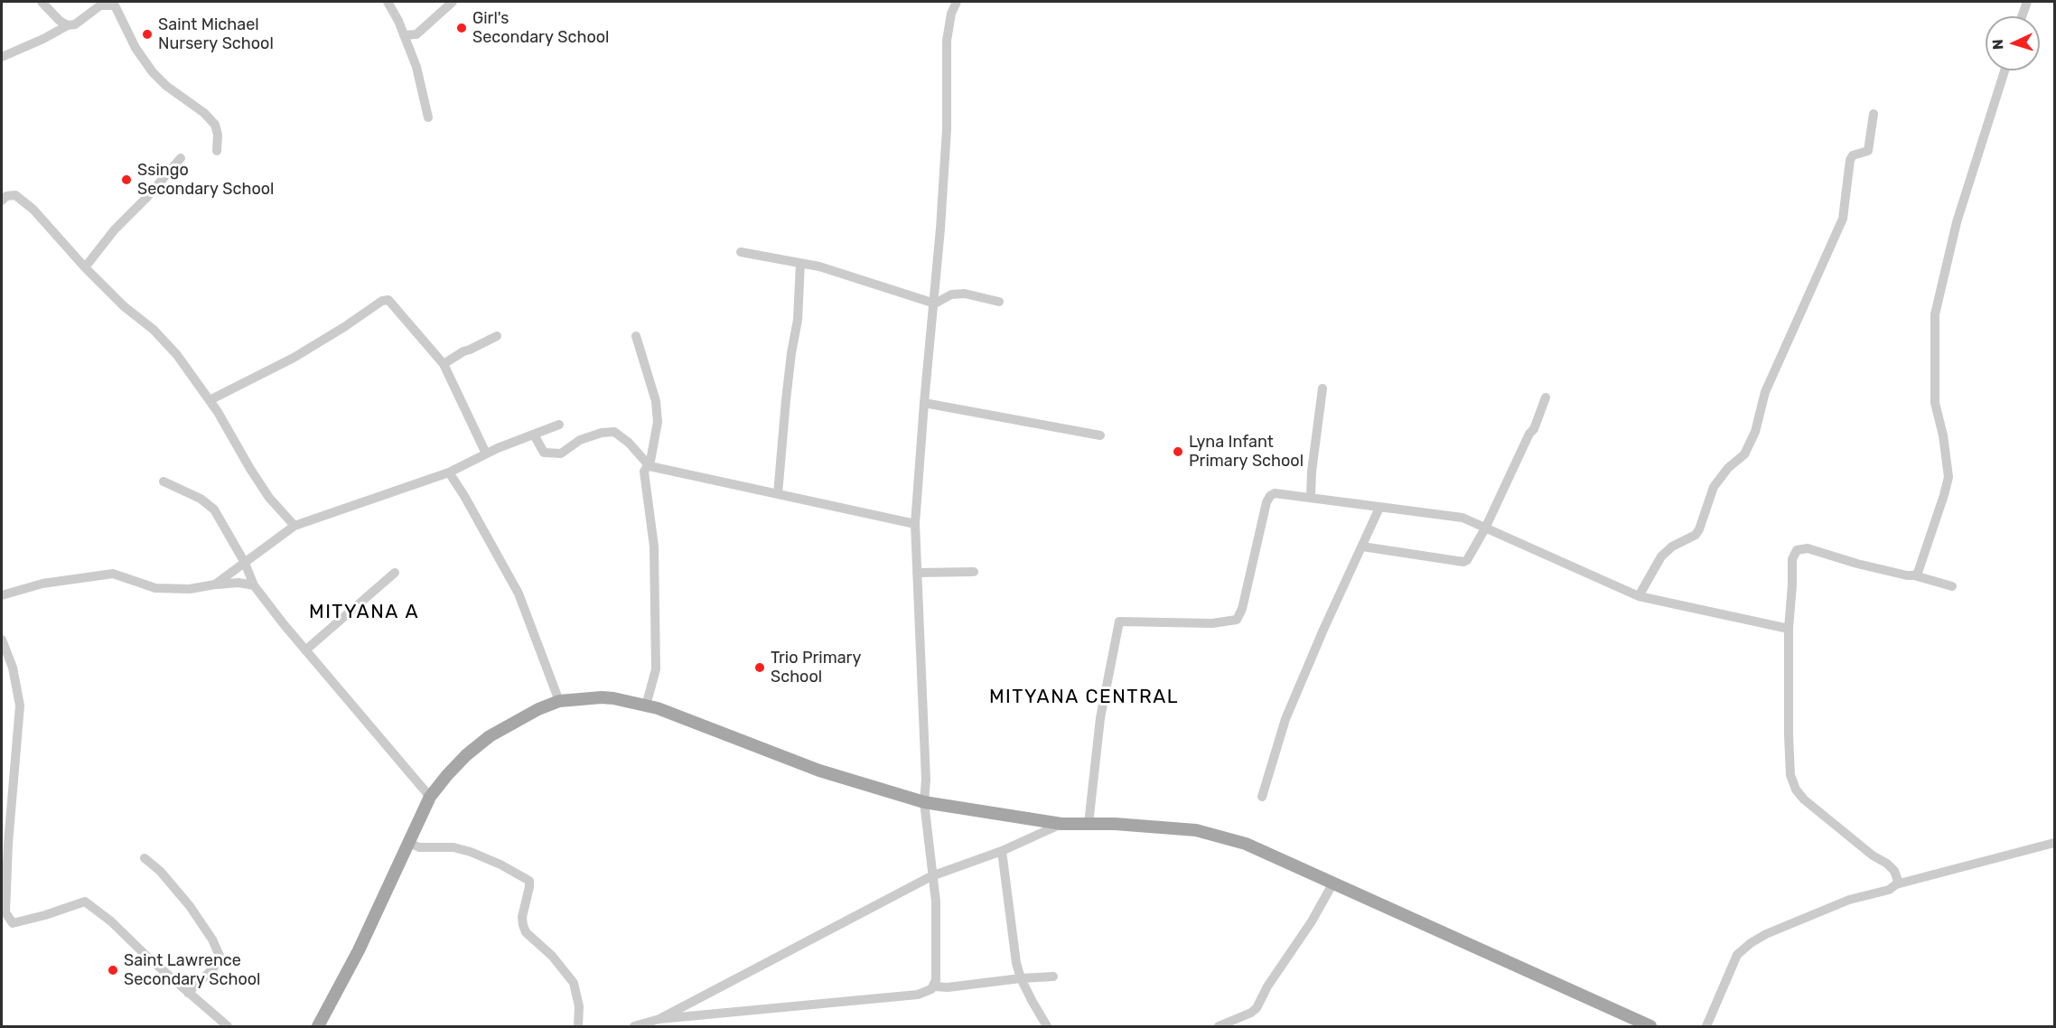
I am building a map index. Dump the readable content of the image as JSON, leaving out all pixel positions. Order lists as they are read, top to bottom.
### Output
{
  "districts": ["MITYANA A", "MITYANA CENTRAL"],
  "places": [
    "Girl's Secondary School",
    "Saint Michael Nursery School",
    "Ssingo Secondary School",
    "Lyna Infant Primary School",
    "Trio Primary School",
    "Saint Lawrence Secondary School"
  ],
  "north": "left"
}
